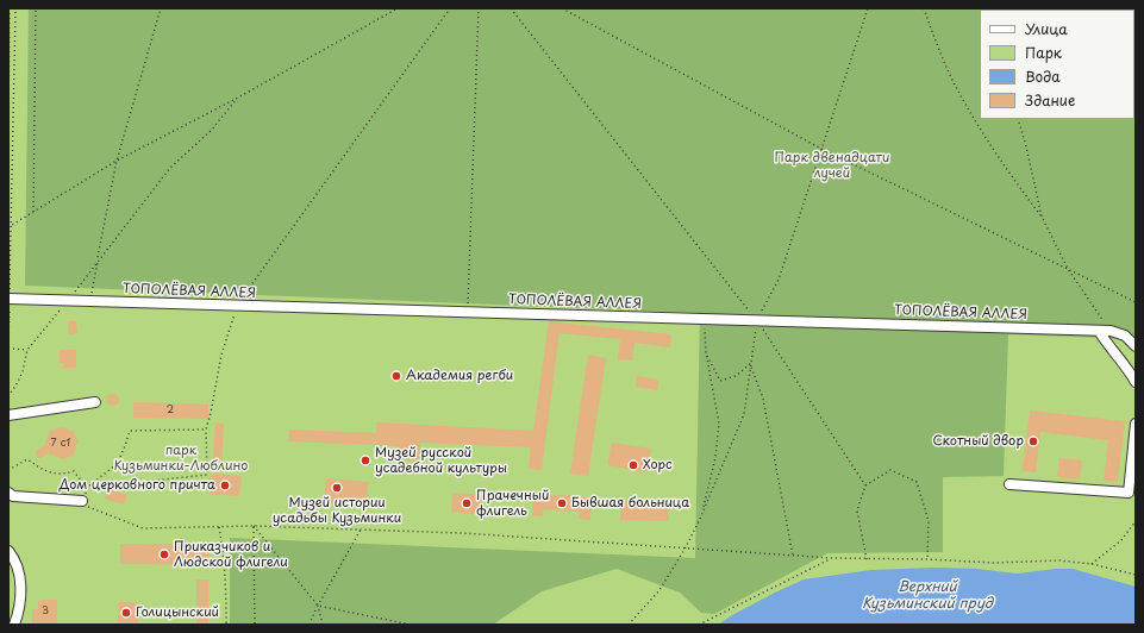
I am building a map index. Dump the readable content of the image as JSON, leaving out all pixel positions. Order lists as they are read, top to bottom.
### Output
{
  "streets": {
    "street": ["ТОПОЛЁВАЯ АЛЛЕЯ"]
  },
  "water": ["Верхний Кузьминский пруд"],
  "parks": ["Парк двенадцати лучей", "парк Кузьминки-Люблино"],
  "places": [
    "Академия регби",
    "Скотный двор",
    "Музей русской усадебной культуры",
    "Хорс",
    "Дом церковного причта",
    "Музей истории усадьбы Кузьминки",
    "Прачечный флигель",
    "Бывшая больница",
    "Приказчиков и Людской флигели",
    "Голицынский"
  ],
  "house_numbers": ["2", "7 с1", "3"],
  "legend": [
    "Улица",
    "Парк",
    "Вода",
    "Здание"
  ]
}
